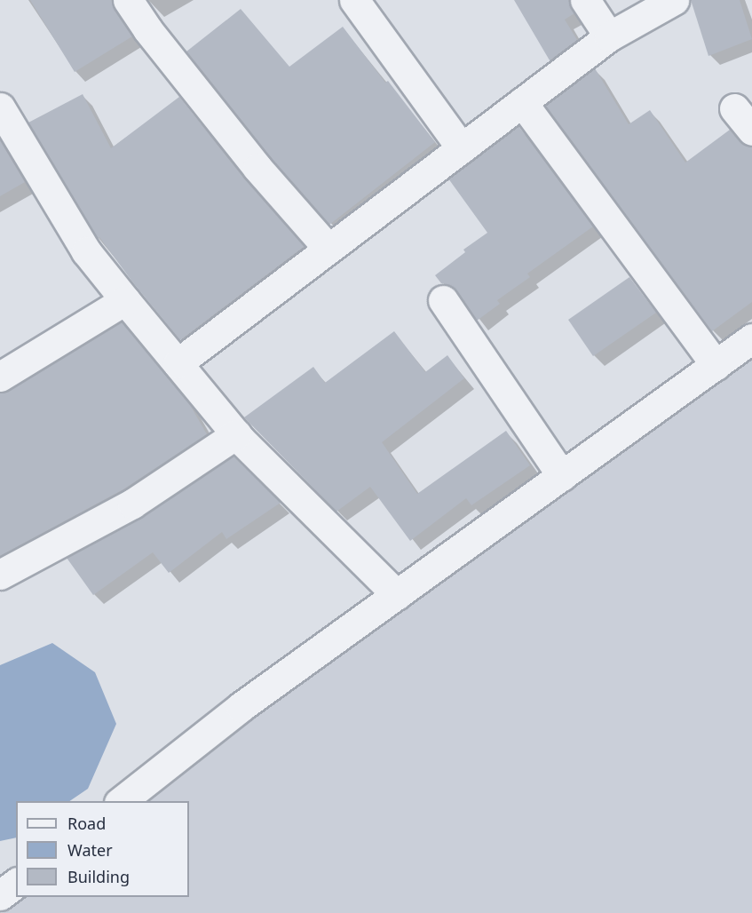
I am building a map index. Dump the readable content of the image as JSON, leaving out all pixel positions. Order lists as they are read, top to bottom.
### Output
{
  "legend": ["Road", "Water", "Building"]
}
